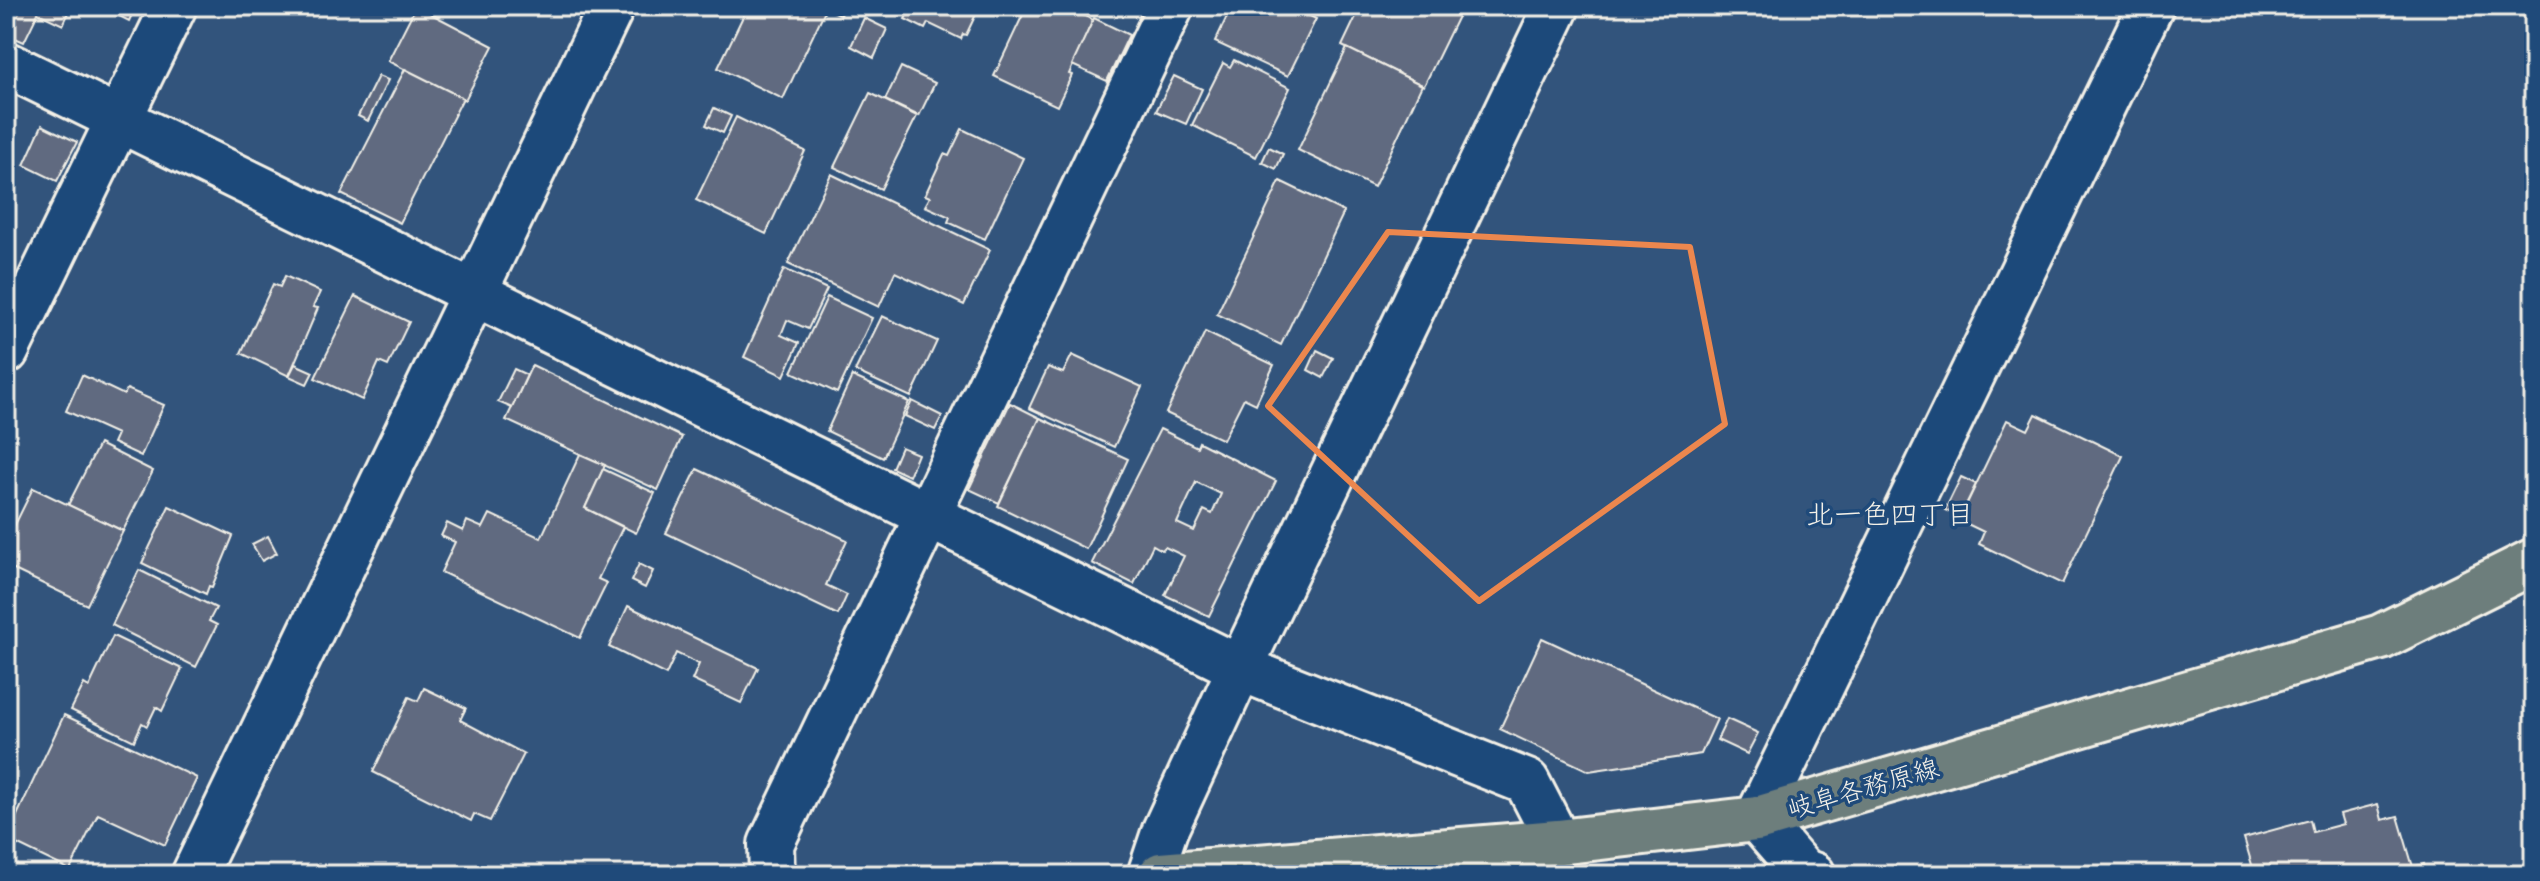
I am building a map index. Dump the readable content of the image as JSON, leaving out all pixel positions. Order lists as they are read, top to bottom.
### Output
{
  "streets": {
    "main road": ["岐阜各務原線"]
  },
  "districts": ["北一色四丁目"]
}
